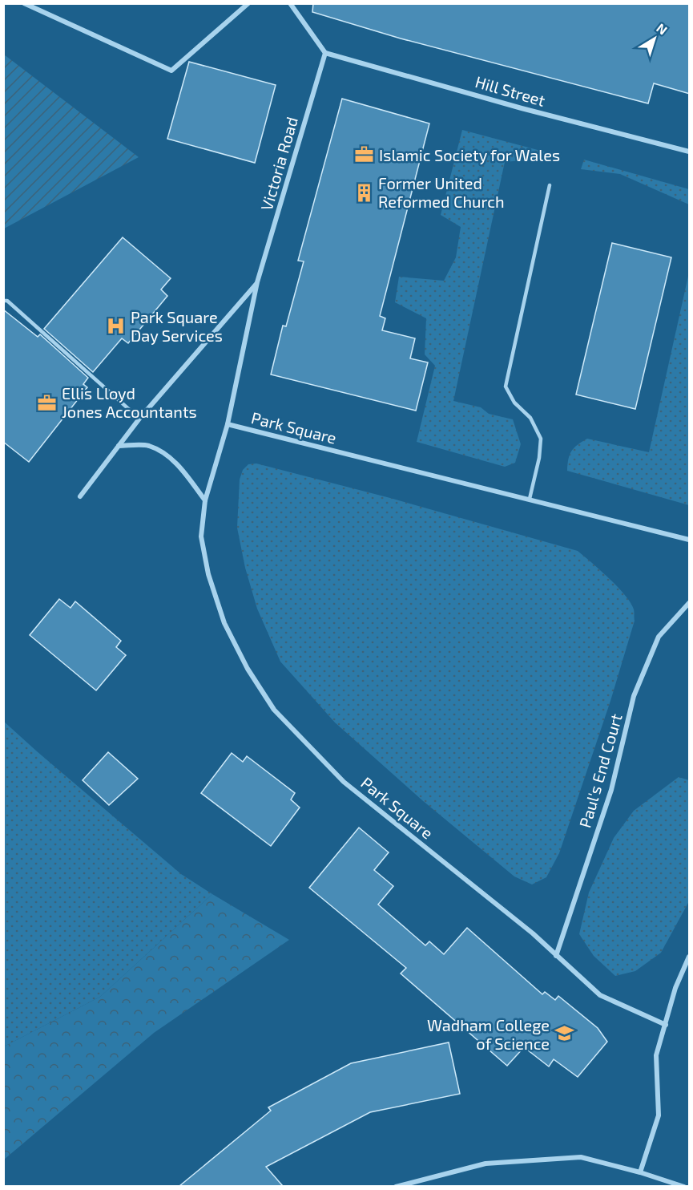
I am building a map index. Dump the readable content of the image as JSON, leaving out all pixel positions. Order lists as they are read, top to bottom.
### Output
{
  "streets": {
    "street": [
      "Hill Street",
      "Victoria Road",
      "Park Square",
      "Paul's End Court"
    ]
  },
  "crossings": [
    ["Hill Street", "Victoria Road"],
    ["Victoria Road", "Park Square"],
    ["Park Square", "Paul's End Court"]
  ],
  "places": {
    "office": ["Islamic Society for Wales", "Ellis Lloyd Jones Accountants"],
    "building": ["Former United Reformed Church"],
    "hospital": ["Park Square Day Services"],
    "school or university": ["Wadham College of Science"]
  },
  "north": "top right"
}
